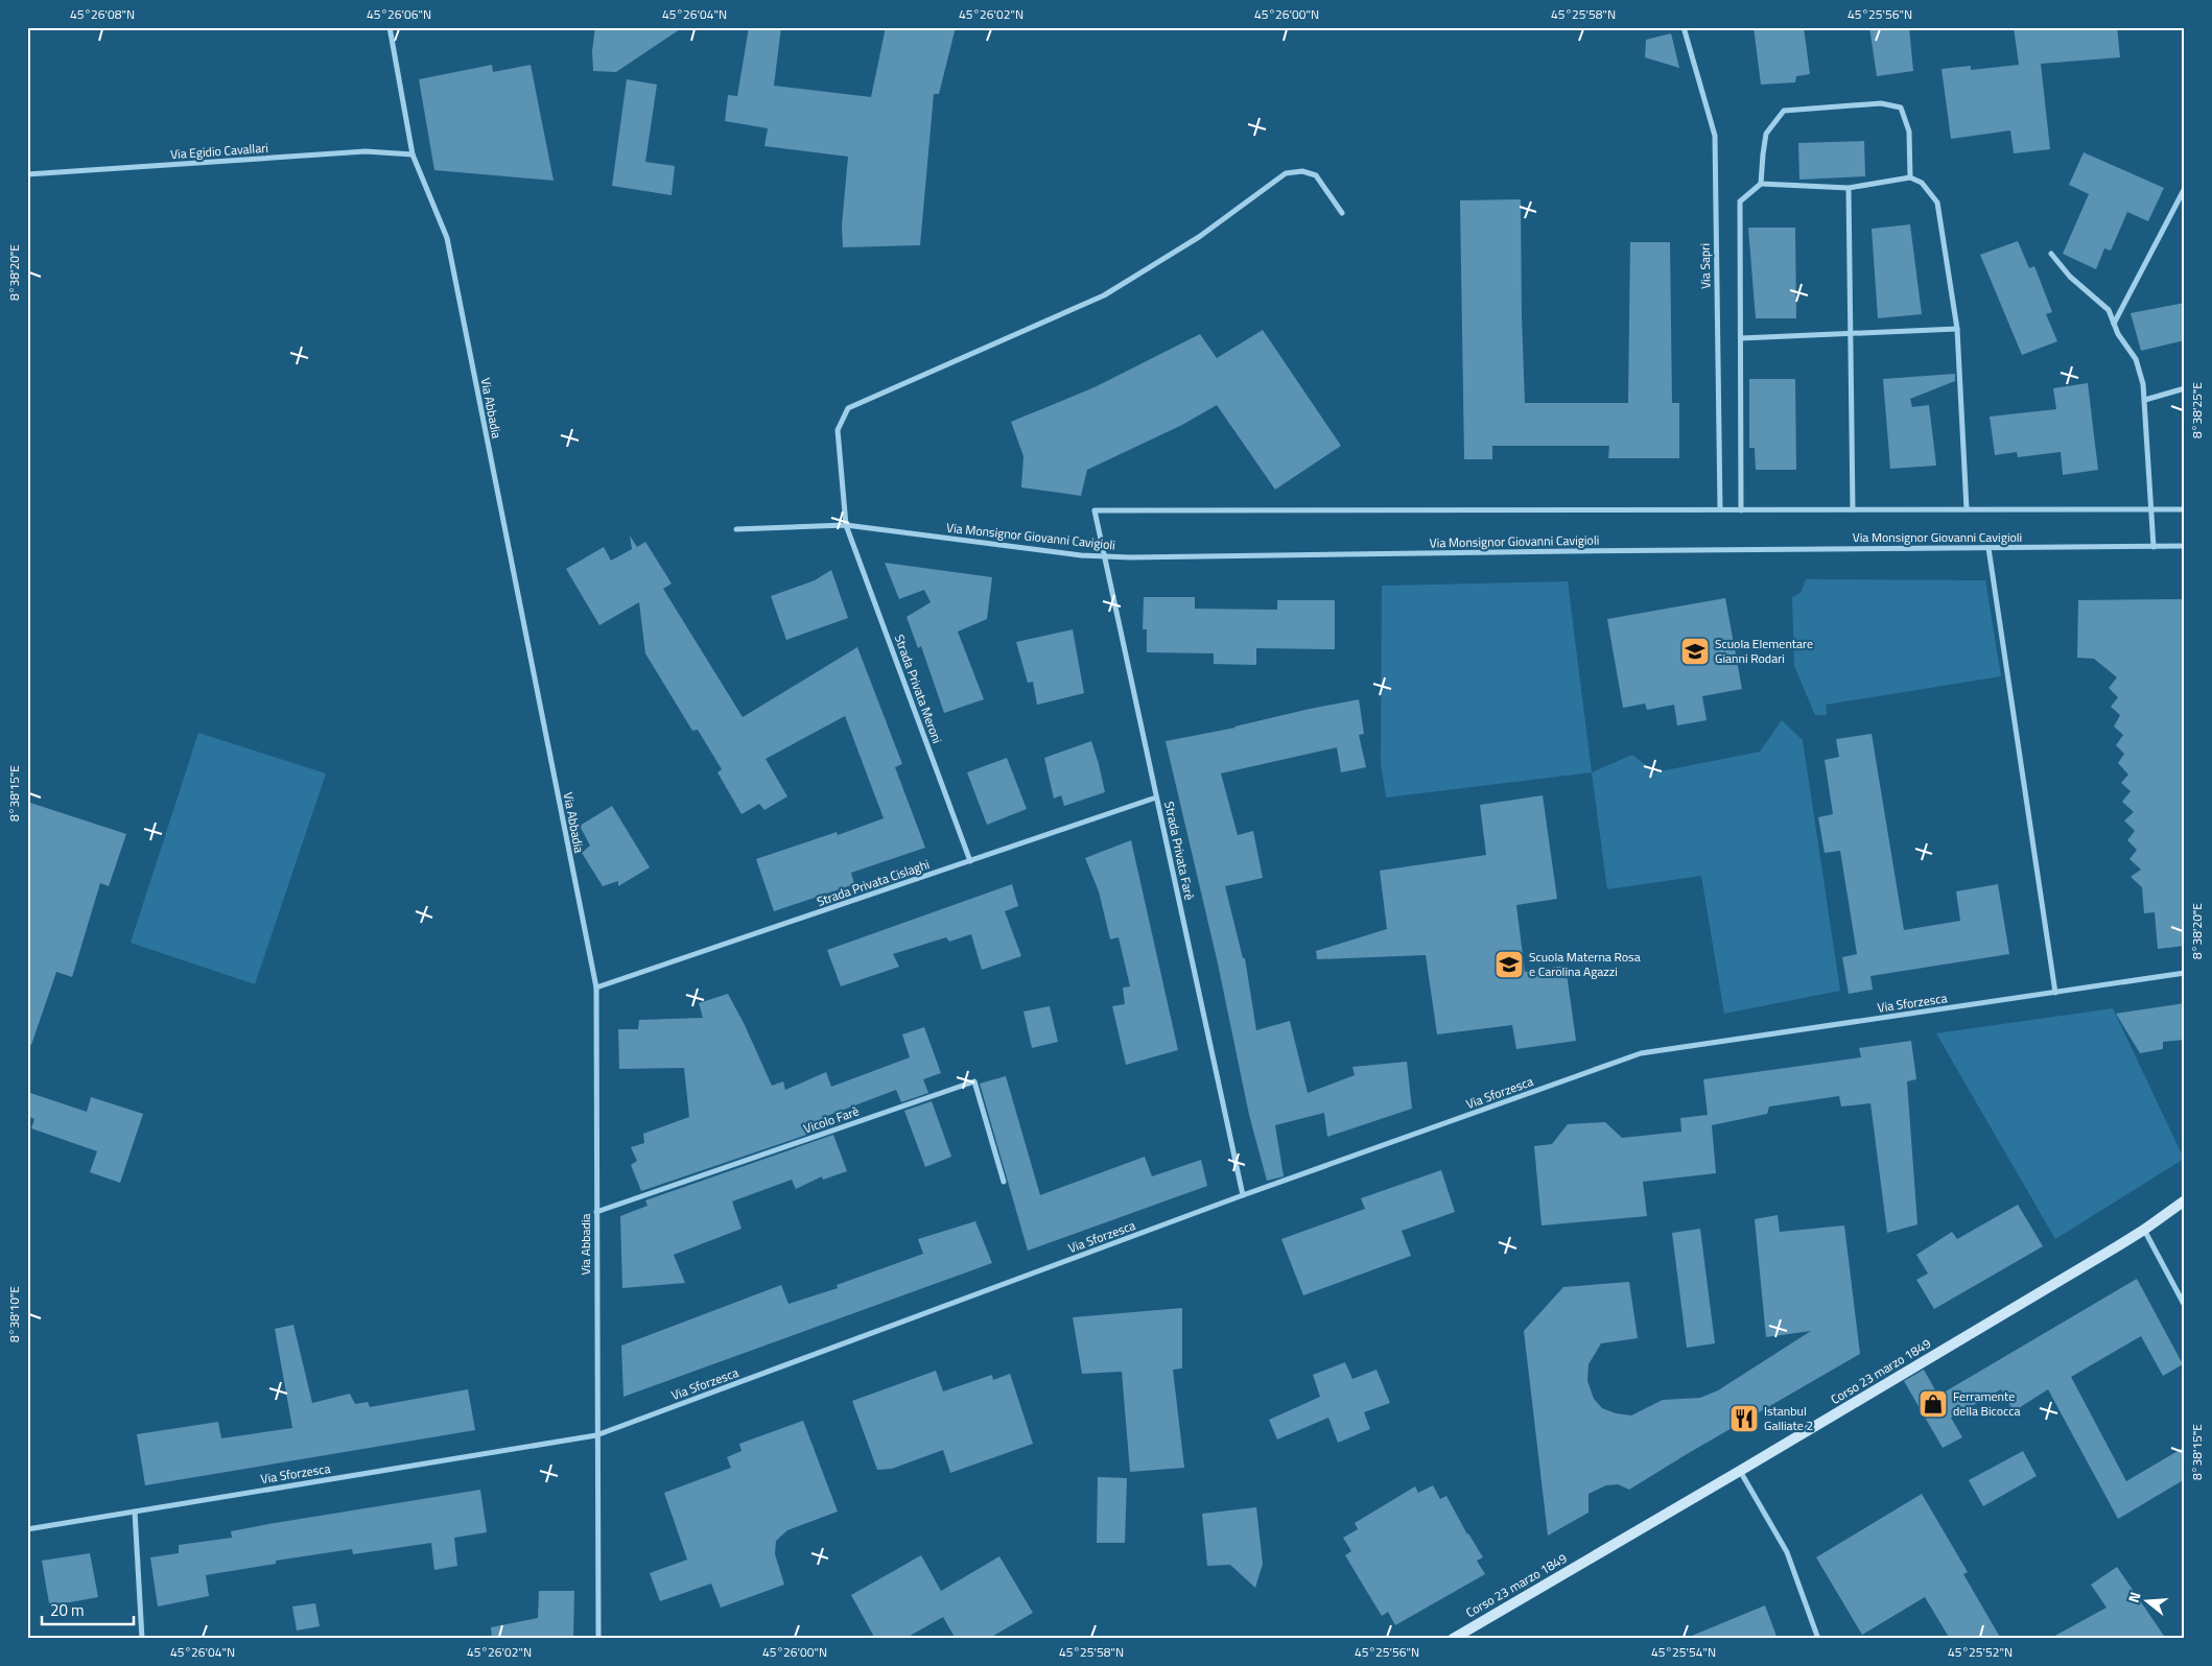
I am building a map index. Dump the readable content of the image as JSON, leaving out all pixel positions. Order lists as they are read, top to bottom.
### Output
{
  "streets": {
    "main road": ["Corso 23 marzo 1849"],
    "street": [
      "Via Egidio Cavallari",
      "Via Sapri",
      "Via Abbadia",
      "Via Monsignor Giovanni Cavigioli",
      "Strada Privata Meroni",
      "Strada Privata Farè",
      "Strada Privata Cislaghi",
      "Via Sforzesca",
      "Vicolo Farè"
    ]
  },
  "crossings": [
    ["Via Egidio Cavallari", "Via Abbadia"],
    ["Via Sapri", "Strada Privata Farè"],
    ["Via Abbadia", "Strada Privata Cislaghi"],
    ["Via Abbadia", "Via Sforzesca"],
    ["Via Abbadia", "Vicolo Farè"],
    ["Via Monsignor Giovanni Cavigioli", "Strada Privata Meroni"],
    ["Via Monsignor Giovanni Cavigioli", "Strada Privata Farè"],
    ["Strada Privata Meroni", "Strada Privata Cislaghi"],
    ["Strada Privata Farè", "Strada Privata Cislaghi"],
    ["Strada Privata Farè", "Via Sforzesca"]
  ],
  "places": {
    "school or university": ["Scuola Elementare Gianni Rodari", "Scuola Materna Rosa e Carolina Agazzi"],
    "shop": ["Ferramente della Bicocca"],
    "restaurant": ["Istanbul Galliate 2"]
  },
  "scale_bar": "20 m",
  "north": "left",
  "coordinates": [
    "45°26'08\"N",
    "45°26'06\"N",
    "45°26'04\"N",
    "45°26'02\"N",
    "45°26'00\"N",
    "45°25'58\"N",
    "45°25'56\"N",
    "8°38'20\"E",
    "8°38'25\"E",
    "8°38'15\"E",
    "8°38'10\"E",
    "45°25'54\"N",
    "45°25'52\"N"
  ]
}
